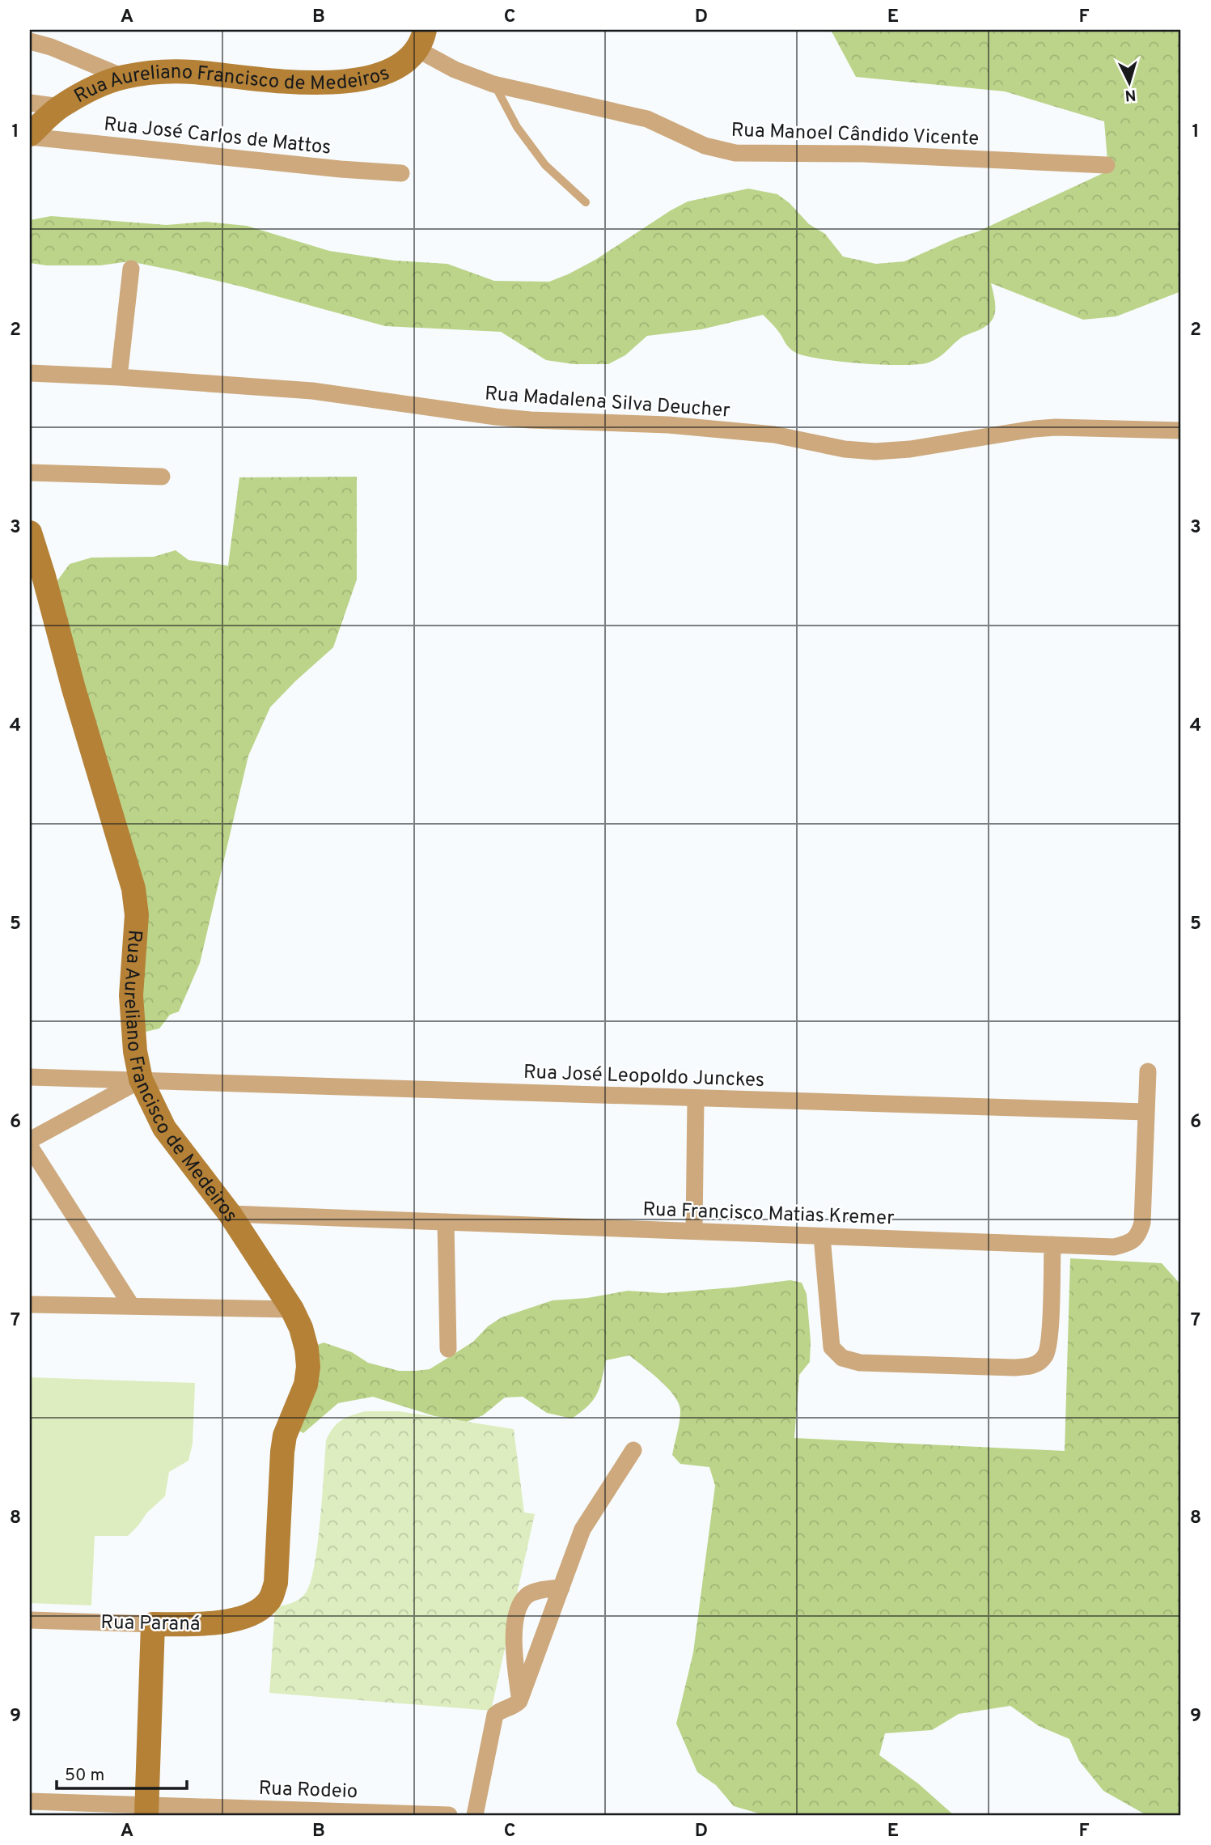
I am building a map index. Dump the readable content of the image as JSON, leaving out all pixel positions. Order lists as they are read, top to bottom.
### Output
{
  "streets": {
    "street": [
      "Rua Aureliano Francisco de Medeiros",
      "Rua Manoel Cândido Vicente",
      "Rua José Carlos de Mattos",
      "Rua Madalena Silva Deucher",
      "Rua José Leopoldo Junckes",
      "Rua Francisco Matias Kremer",
      "Rua Paraná",
      "Rua Rodeio"
    ]
  },
  "crossings": [
    ["Rua Aureliano Francisco de Medeiros", "Rua Manoel Cândido Vicente"],
    ["Rua Aureliano Francisco de Medeiros", "Rua José Carlos de Mattos"],
    ["Rua Aureliano Francisco de Medeiros", "Rua José Leopoldo Junckes"],
    ["Rua Aureliano Francisco de Medeiros", "Rua Francisco Matias Kremer"],
    ["Rua Aureliano Francisco de Medeiros", "Rua Paraná"],
    ["Rua José Leopoldo Junckes", "Rua Francisco Matias Kremer"]
  ],
  "scale_bar": "50 m",
  "north": "bottom",
  "grid": {
    "columns": [
      "A",
      "B",
      "C",
      "D",
      "E",
      "F"
    ],
    "rows": [
      "1",
      "2",
      "3",
      "4",
      "5",
      "6",
      "7",
      "8",
      "9"
    ]
  }
}
